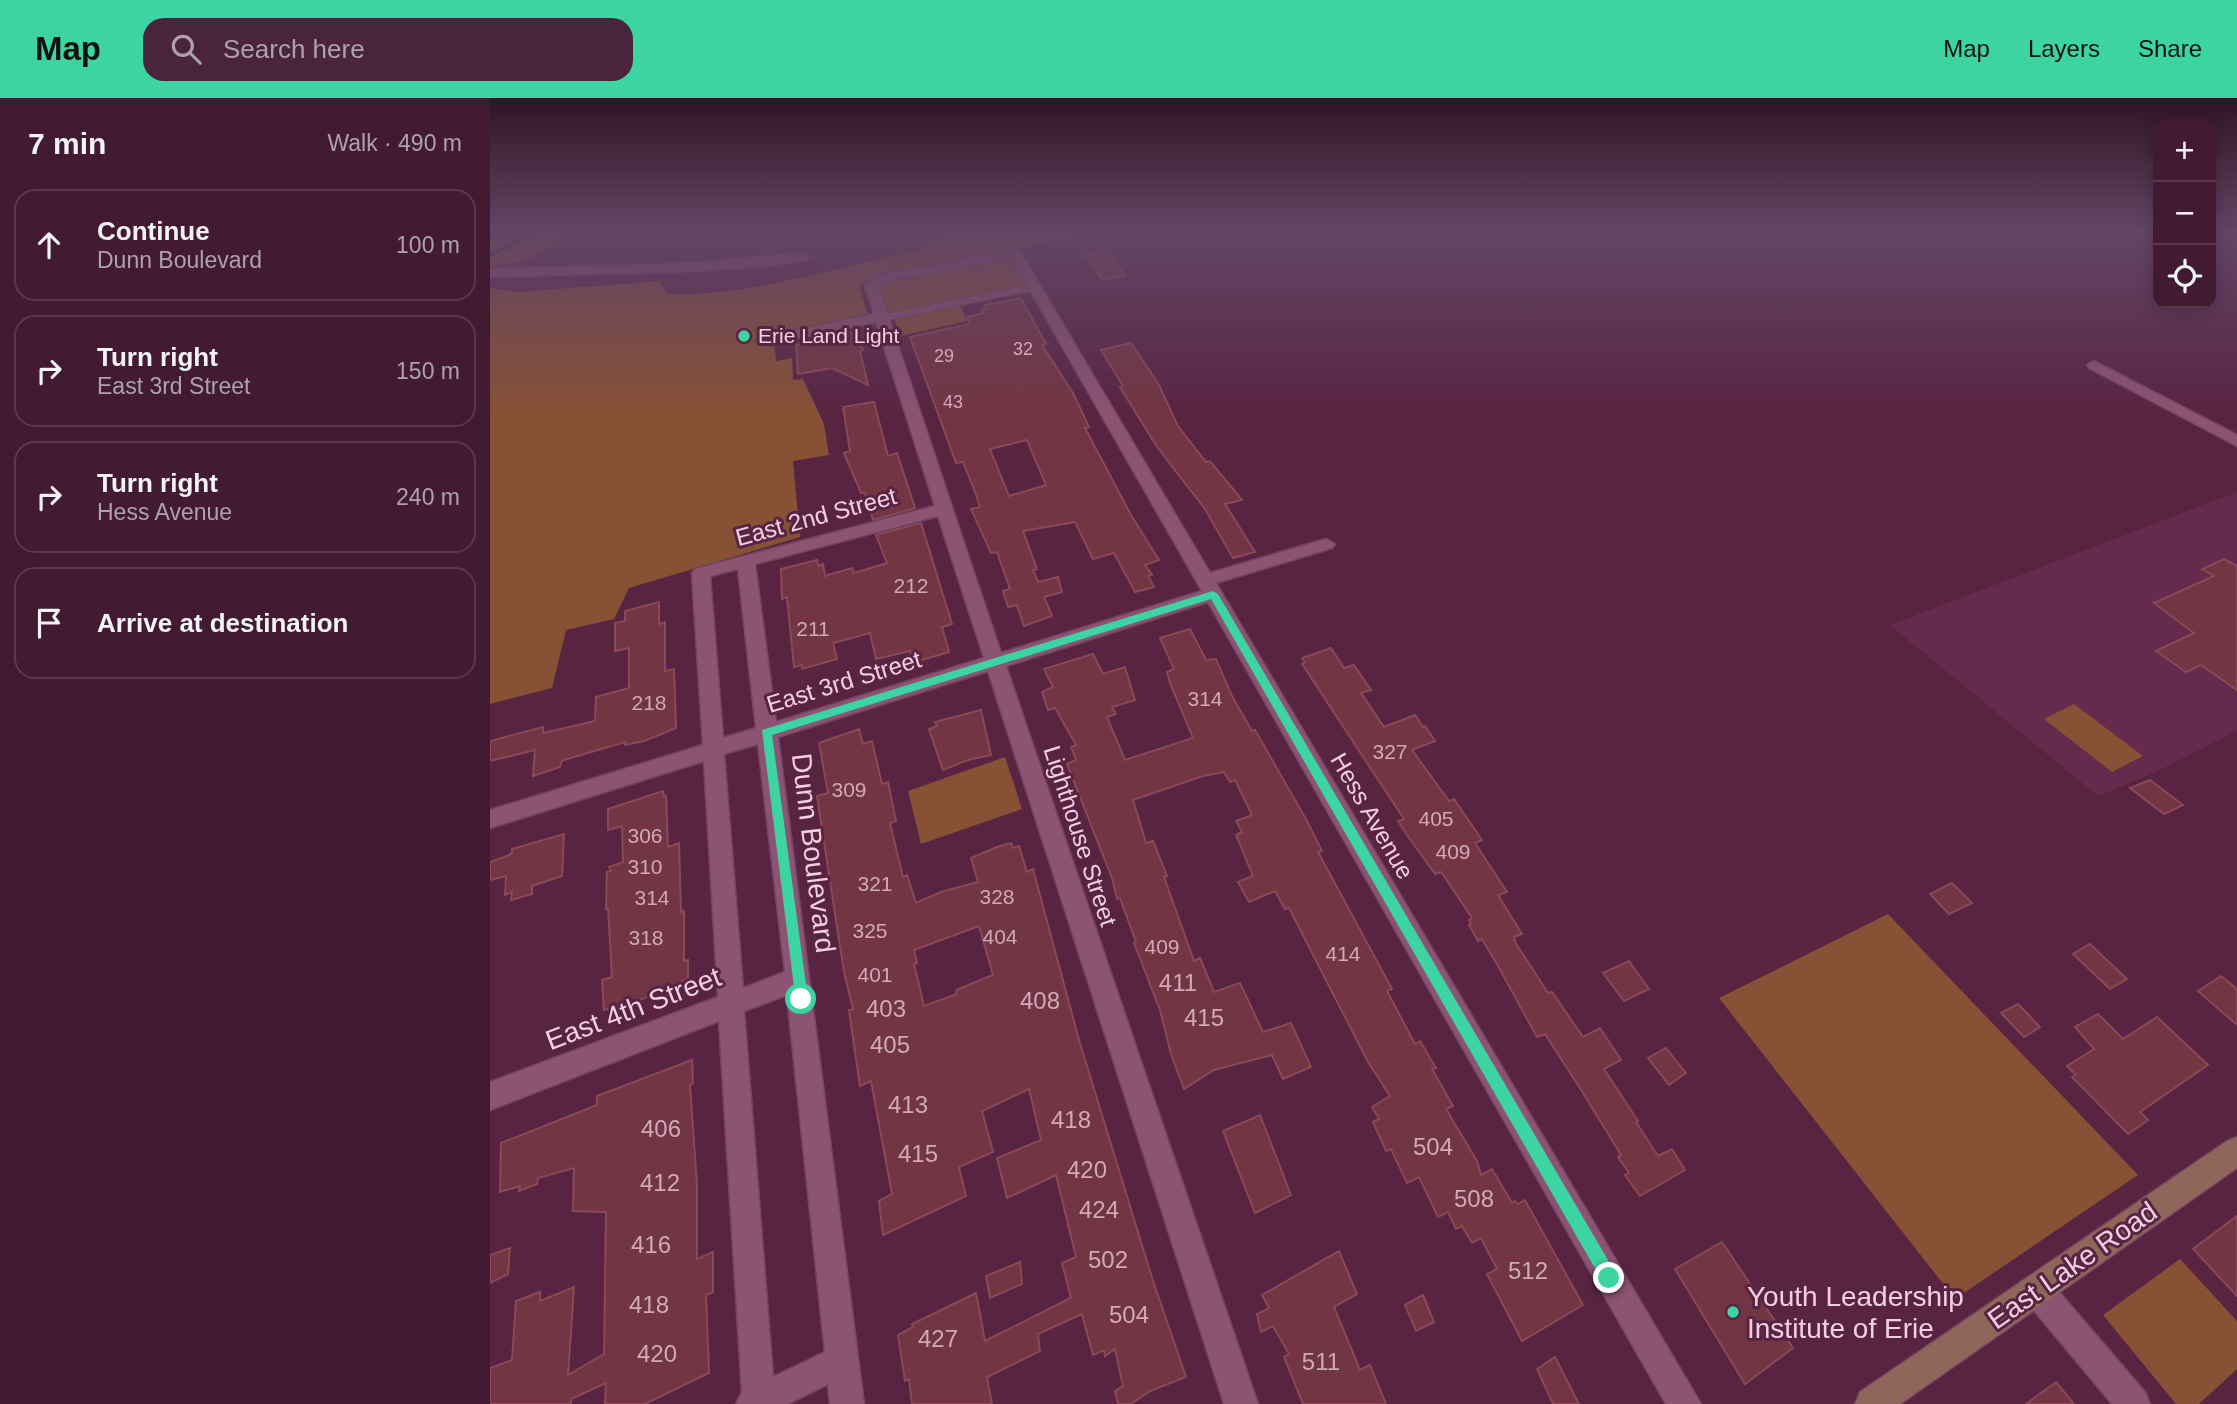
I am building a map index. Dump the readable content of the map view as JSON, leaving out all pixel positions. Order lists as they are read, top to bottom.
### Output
{
  "streets": {
    "main road": ["East Lake Road"],
    "street": [
      "East 2nd Street",
      "East 3rd Street",
      "Hess Avenue",
      "Lighthouse Street",
      "Dunn Boulevard",
      "East 4th Street"
    ]
  },
  "crossings": [
    ["East 2nd Street", "East 3rd Street"],
    ["East 2nd Street", "Lighthouse Street"],
    ["East 2nd Street", "Dunn Boulevard"],
    ["East 3rd Street", "Hess Avenue"],
    ["East 3rd Street", "Lighthouse Street"],
    ["East 3rd Street", "Dunn Boulevard"],
    ["Dunn Boulevard", "East 4th Street"]
  ],
  "places": ["Erie Land Light", "Youth Leadership Institute of Erie"],
  "house_numbers": [
    "32",
    "29",
    "43",
    "212",
    "211",
    "314",
    "218",
    "327",
    "309",
    "405",
    "306",
    "409",
    "310",
    "321",
    "328",
    "314",
    "325",
    "404",
    "318",
    "409",
    "414",
    "401",
    "411",
    "408",
    "403",
    "415",
    "405",
    "413",
    "418",
    "406",
    "504",
    "415",
    "420",
    "412",
    "508",
    "424",
    "416",
    "502",
    "512",
    "418",
    "504",
    "427",
    "420",
    "511"
  ],
  "page": {
    "header": "Map",
    "search": "Search here",
    "nav": ["Map", "Layers", "Share"],
    "heading": ["7 min", "Walk · 490 m"],
    "map_buttons": ["+", "−"],
    "list": [
      ["Continue", "Dunn Boulevard", "100 m"],
      ["Turn right", "East 3rd Street", "150 m"],
      ["Turn right", "Hess Avenue", "240 m"],
      "Arrive at destination"
    ]
  }
}
